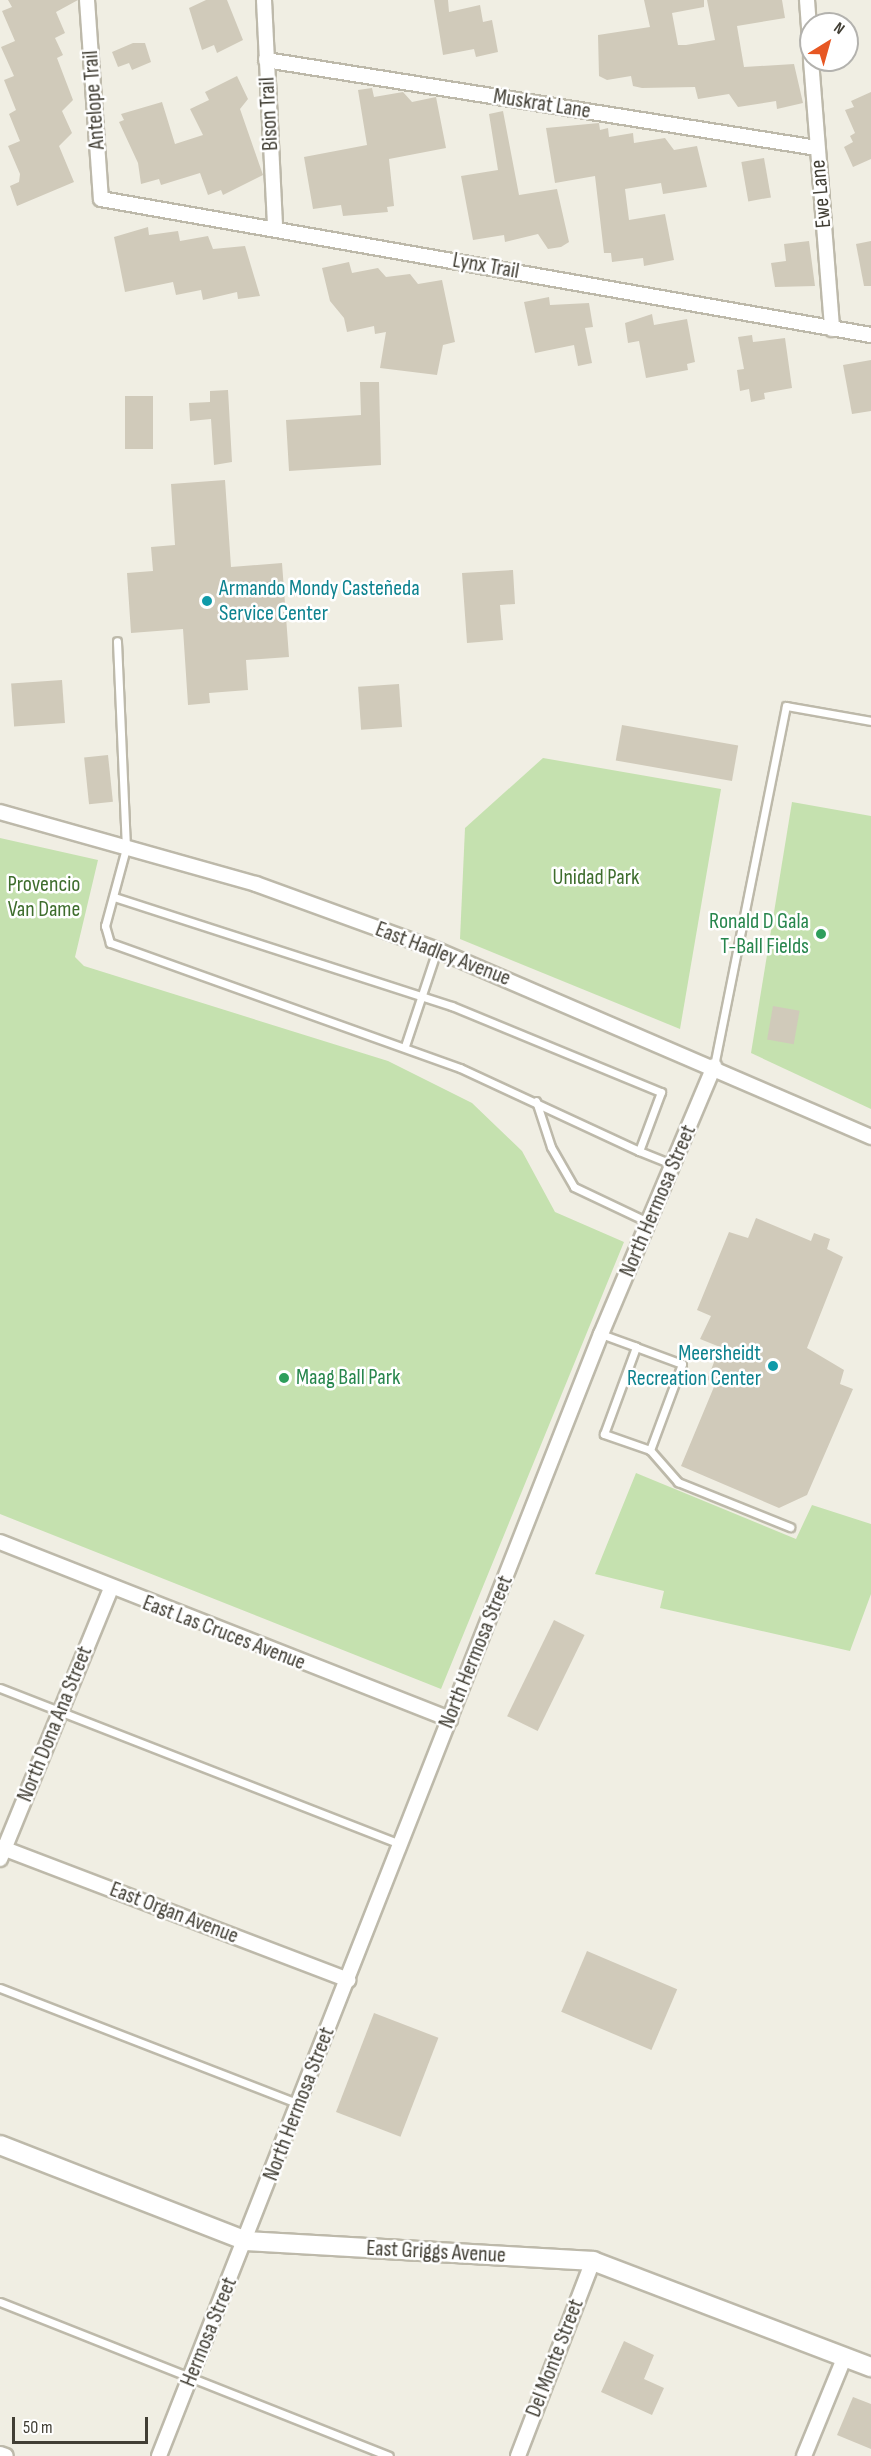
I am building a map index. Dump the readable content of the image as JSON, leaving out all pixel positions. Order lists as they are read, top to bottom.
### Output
{
  "streets": {
    "street": [
      "Antelope Trail",
      "Muskrat Lane",
      "Bison Trail",
      "Ewe Lane",
      "Lynx Trail",
      "East Hadley Avenue",
      "North Hermosa Street",
      "East Las Cruces Avenue",
      "North Dona Ana Street",
      "East Organ Avenue",
      "East Griggs Avenue",
      "Hermosa Street",
      "Del Monte Street"
    ]
  },
  "crossings": [
    ["Antelope Trail", "Lynx Trail"],
    ["Muskrat Lane", "Bison Trail"],
    ["Muskrat Lane", "Ewe Lane"],
    ["Bison Trail", "Lynx Trail"],
    ["Ewe Lane", "Lynx Trail"],
    ["East Hadley Avenue", "North Hermosa Street"],
    ["North Hermosa Street", "East Las Cruces Avenue"],
    ["North Hermosa Street", "East Organ Avenue"],
    ["North Hermosa Street", "East Griggs Avenue"],
    ["North Hermosa Street", "Hermosa Street"],
    ["East Las Cruces Avenue", "North Dona Ana Street"],
    ["North Dona Ana Street", "East Organ Avenue"],
    ["East Griggs Avenue", "Hermosa Street"],
    ["East Griggs Avenue", "Del Monte Street"]
  ],
  "parks": ["Unidad Park", "Provencio Van Dame"],
  "places": [
    "Armando Mondy Casteñeda Service Center",
    "Ronald D Gala T-Ball Fields",
    "Meersheidt Recreation Center",
    "Maag Ball Park"
  ],
  "scale_bar": "50 m",
  "north": "top right"
}
